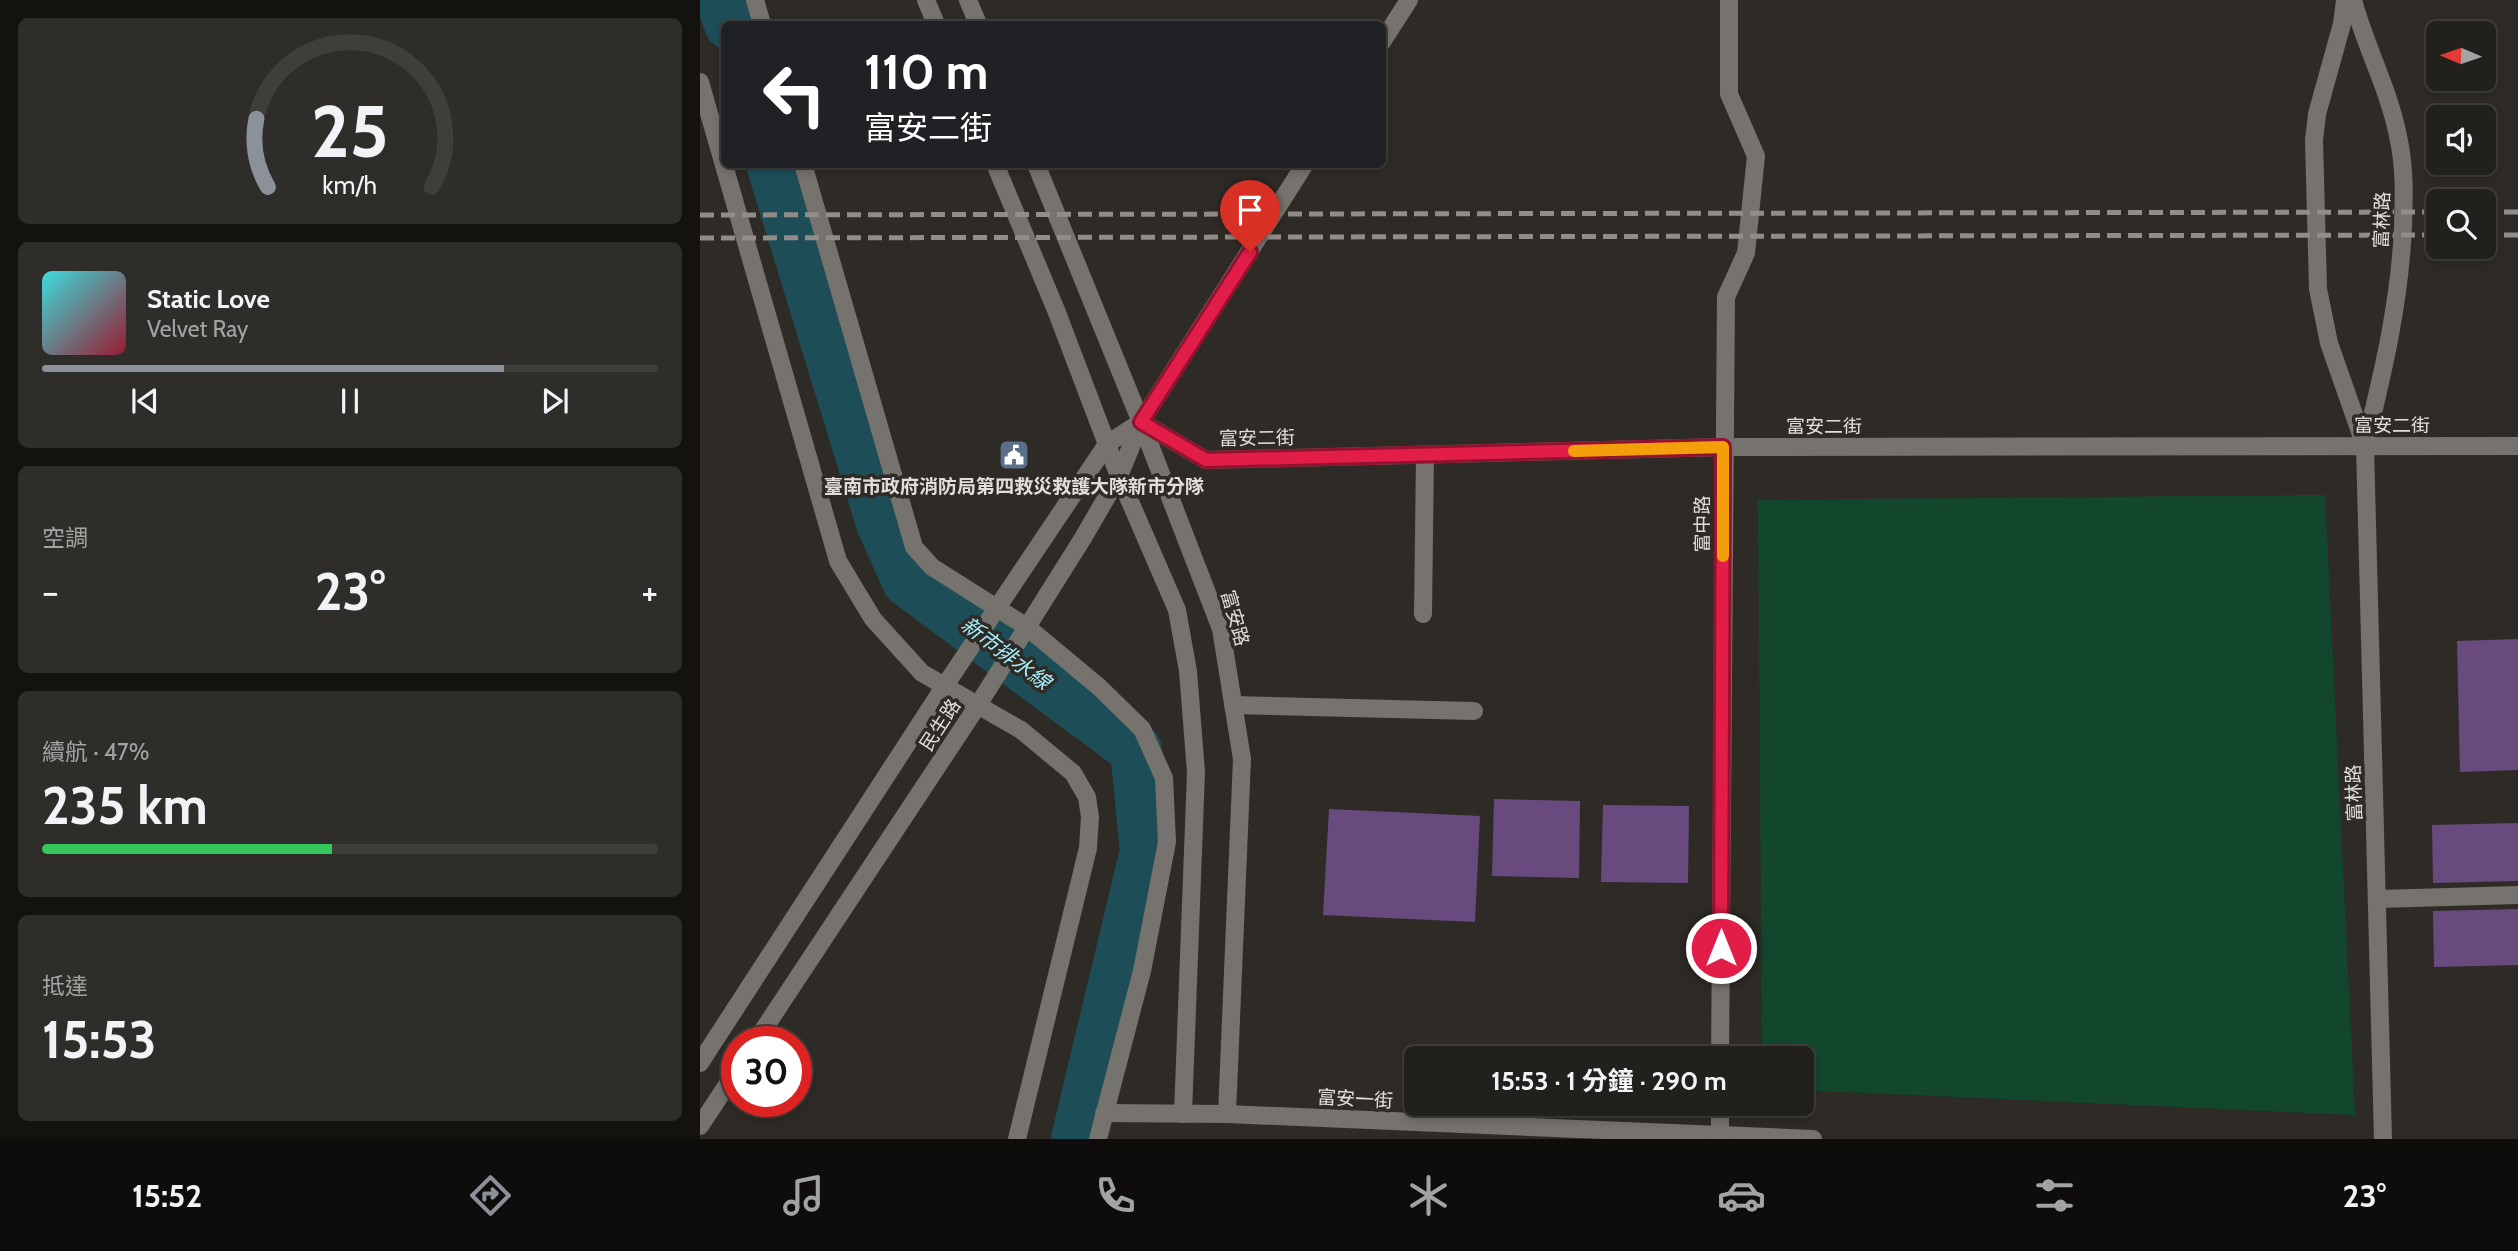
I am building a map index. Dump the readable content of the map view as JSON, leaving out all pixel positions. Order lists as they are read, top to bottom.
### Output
{
  "streets": {
    "street": [
      "富林路",
      "富安二街",
      "富中路",
      "富安路",
      "民生路",
      "富安一街"
    ]
  },
  "crossings": [
    ["富林路", "富安二街"],
    ["富安二街", "富中路"],
    ["富安二街", "富安路"],
    ["富安二街", "民生路"],
    ["富安路", "民生路"],
    ["富安路", "富安一街"]
  ],
  "water": ["新市排水線"],
  "places": {
    "public building": ["臺南市政府消防局第四救災救護大隊新市分隊"]
  },
  "north": "left",
  "page": {
    "turn": ["110 m", "富安二街"],
    "song": ["Static Love", "Velvet Ray"],
    "tile": [
      "空調",
      ["續航 · 47%", "235 km"],
      ["抵達", "15:53"]
    ],
    "heat": ["−", "23°", "+"],
    "limit": "30",
    "trip": "15:53 · 1 分鐘 · 290 m",
    "tabs": ["15:52", "23°"],
    "gauge": ["25", "km/h"]
  }
}
